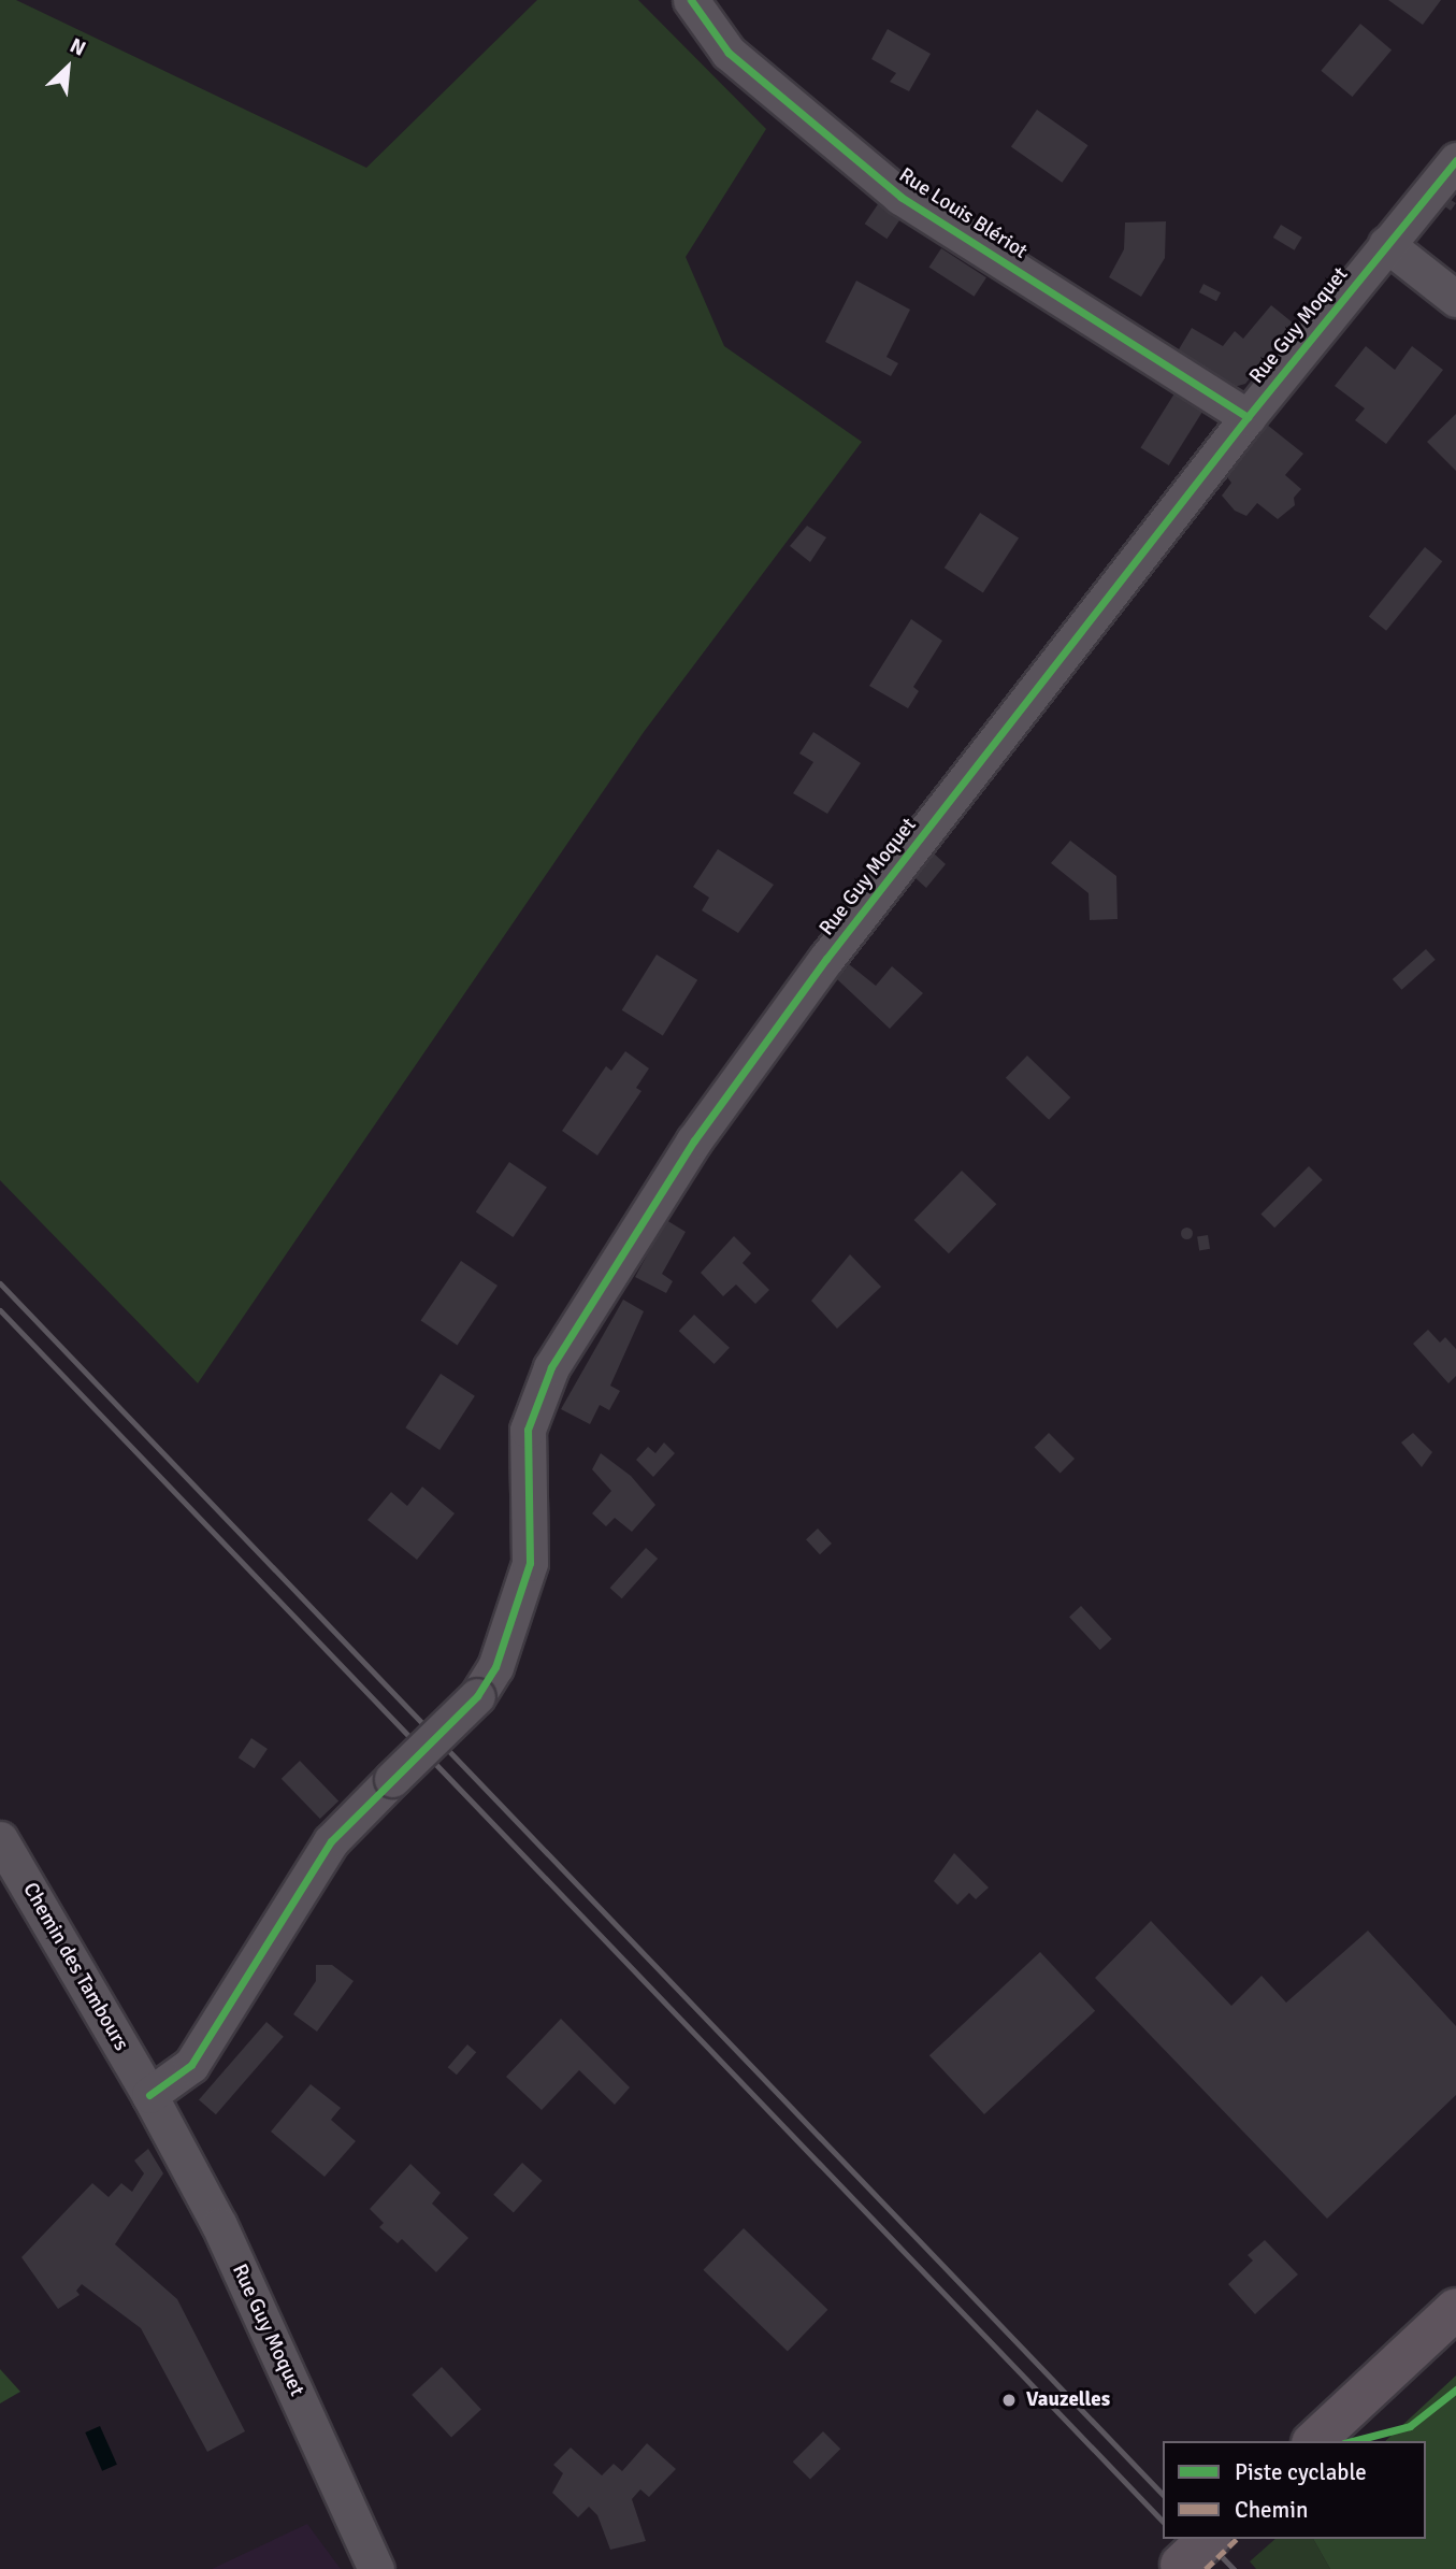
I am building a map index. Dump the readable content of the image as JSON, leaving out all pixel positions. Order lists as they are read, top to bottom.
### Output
{
  "streets": {
    "street": ["Rue Louis Blériot", "Rue Guy Moquet", "Chemin des Tambours"]
  },
  "crossings": [
    ["Rue Louis Blériot", "Rue Guy Moquet"],
    ["Rue Guy Moquet", "Chemin des Tambours"]
  ],
  "places": ["Vauzelles"],
  "legend": ["Piste cyclable", "Chemin"],
  "north": "top right"
}
